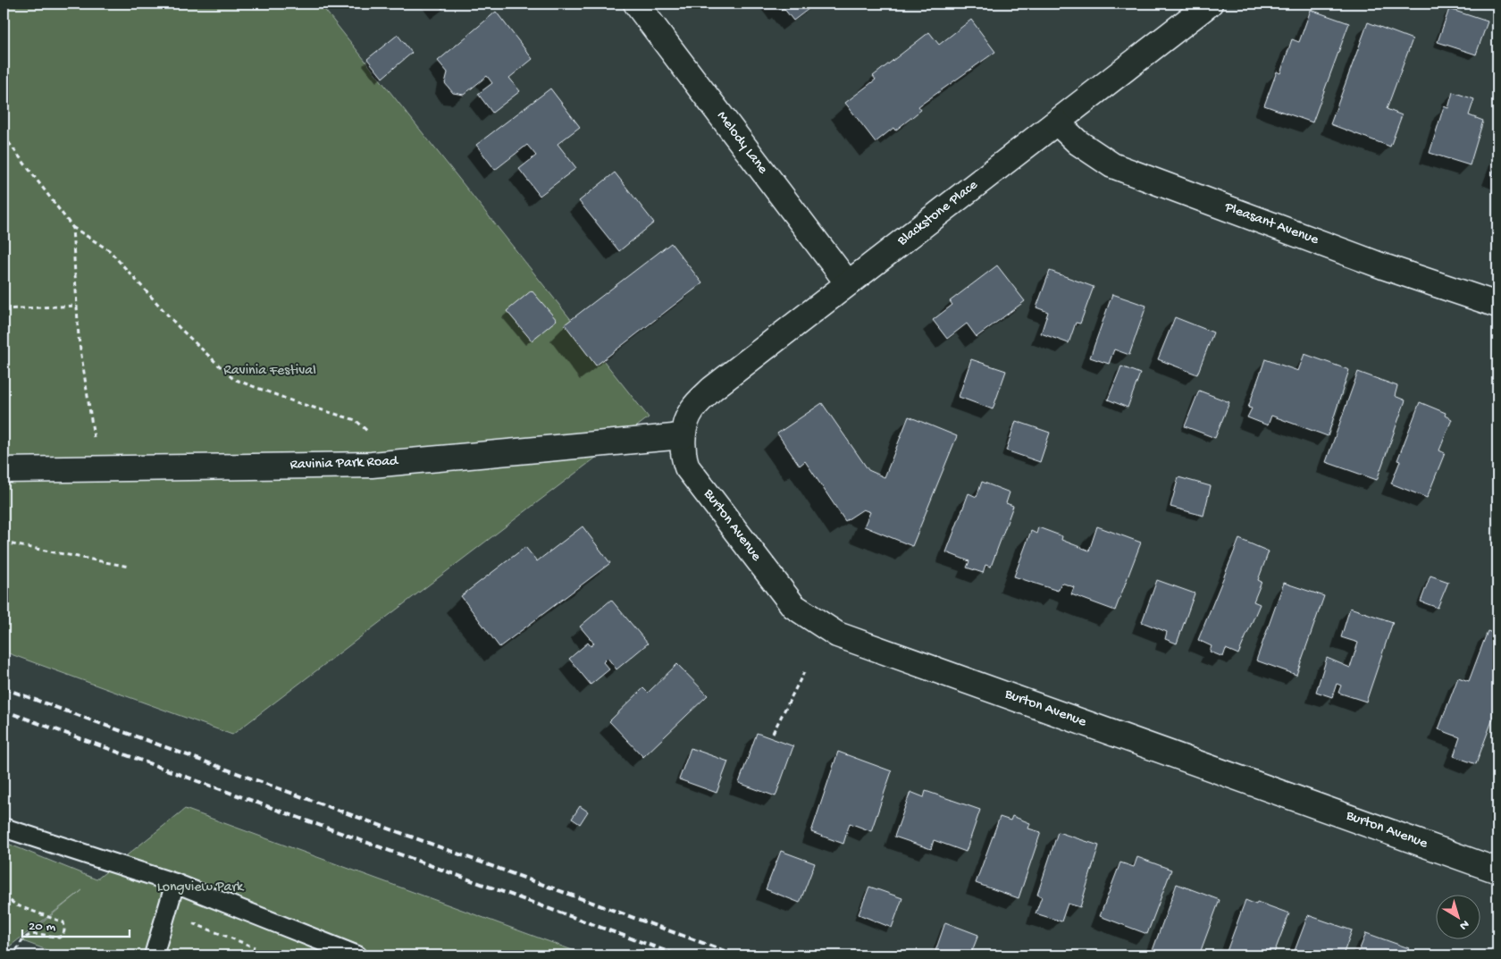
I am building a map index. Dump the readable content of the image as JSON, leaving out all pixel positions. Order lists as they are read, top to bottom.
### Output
{
  "streets": {
    "street": [
      "Melody Lane",
      "Blackstone Place",
      "Pleasant Avenue",
      "Ravinia Park Road",
      "Burton Avenue"
    ]
  },
  "crossings": [
    ["Melody Lane", "Blackstone Place"],
    ["Blackstone Place", "Pleasant Avenue"],
    ["Blackstone Place", "Ravinia Park Road"],
    ["Blackstone Place", "Burton Avenue"],
    ["Ravinia Park Road", "Burton Avenue"]
  ],
  "parks": ["Ravinia Festival", "Longview Park"],
  "scale_bar": "20 m",
  "north": "bottom right"
}
